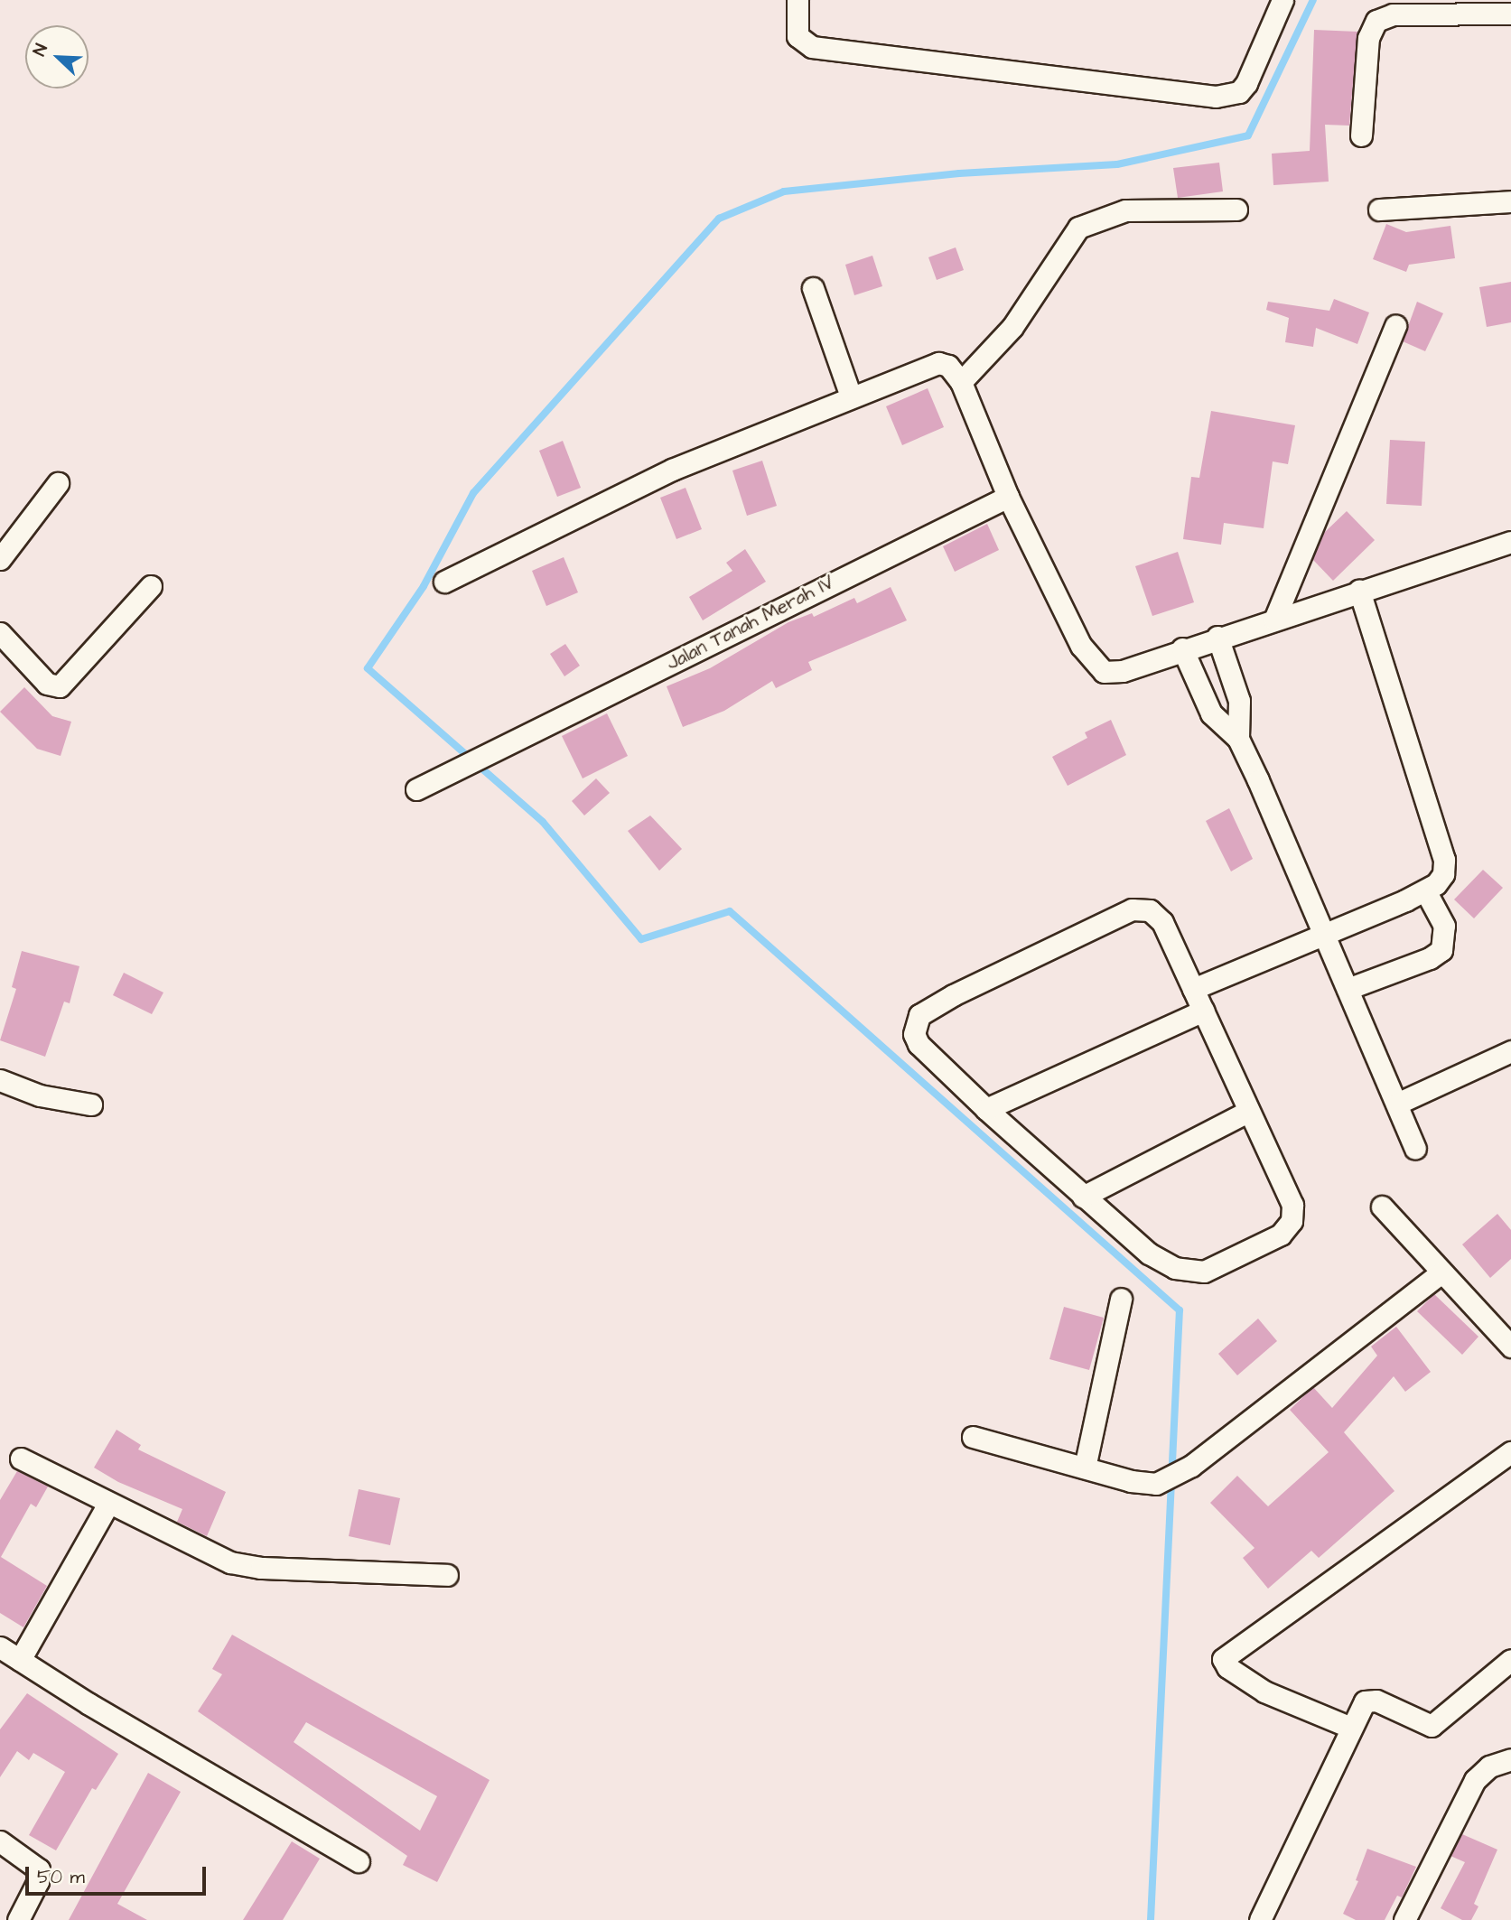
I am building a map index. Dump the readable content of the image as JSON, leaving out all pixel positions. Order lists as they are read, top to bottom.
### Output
{
  "streets": {
    "street": ["Jalan Tanah Merah IV"]
  },
  "scale_bar": "50 m",
  "north": "top left"
}
